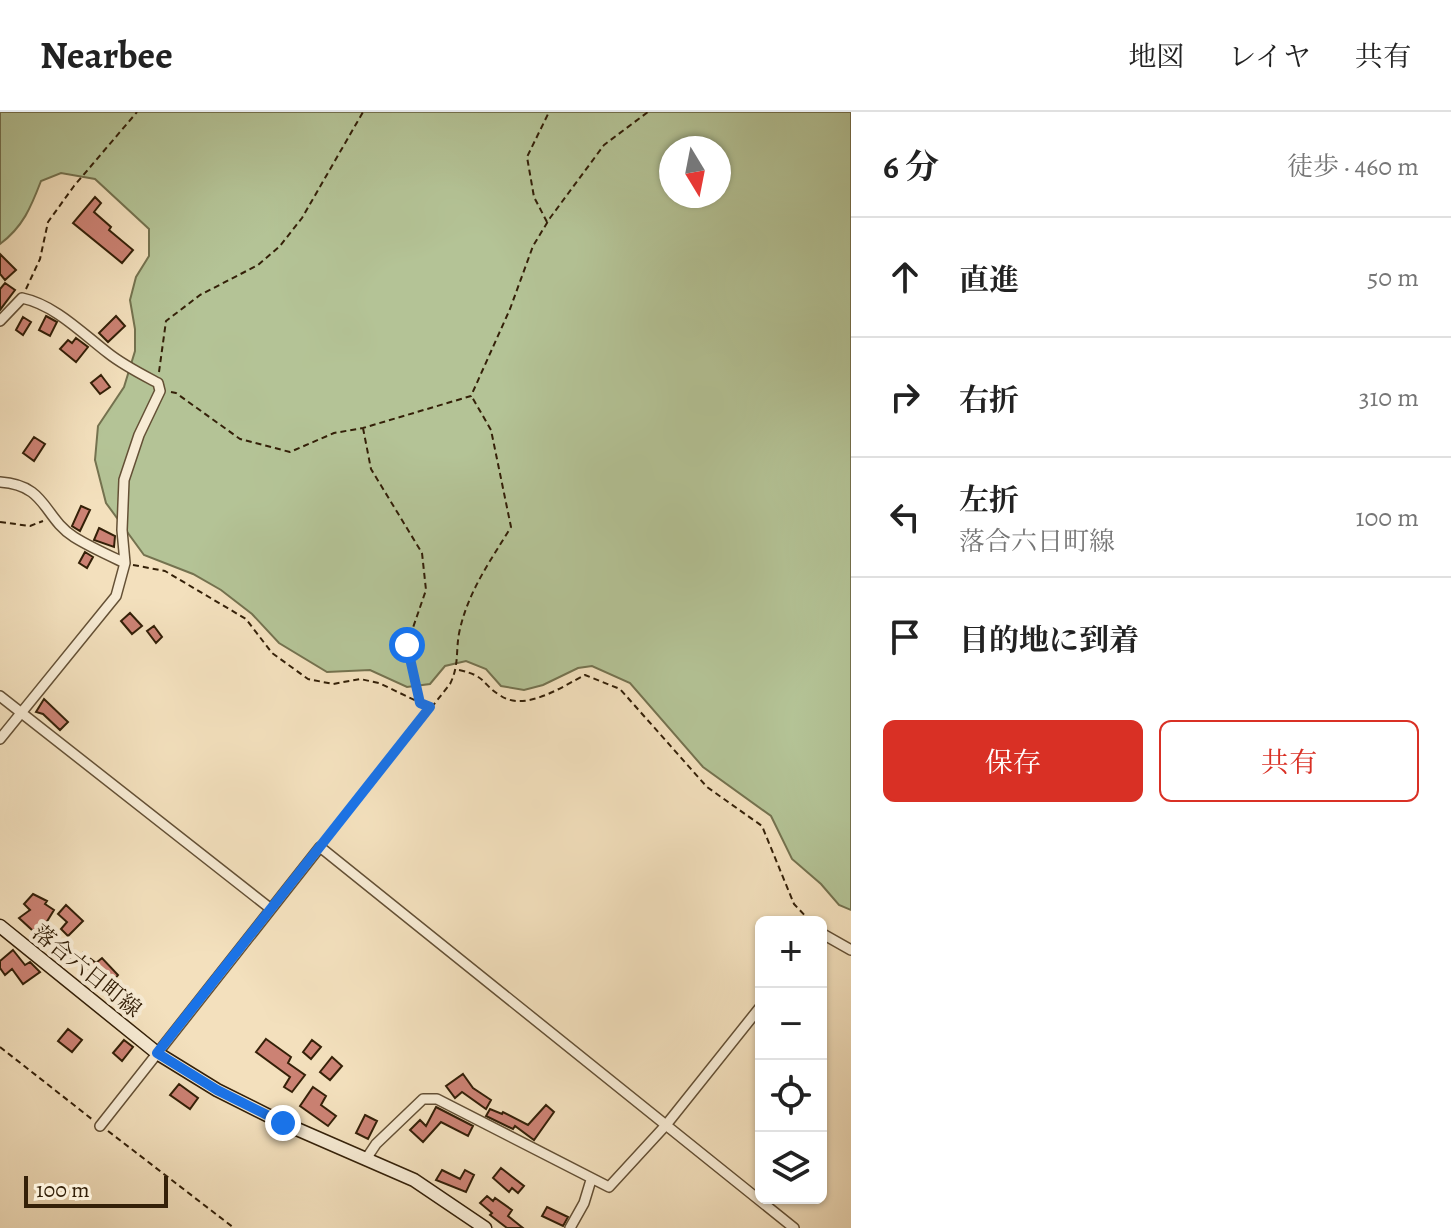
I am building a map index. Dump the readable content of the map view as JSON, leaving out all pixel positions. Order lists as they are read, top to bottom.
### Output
{
  "streets": {
    "main road": ["落合六日町線"]
  },
  "scale_bar": "100 m",
  "north": "bottom",
  "page": {
    "header": "Nearbee",
    "nav": ["地図", "レイヤ", "共有"],
    "heading": ["6 分", "徒歩 · 460 m"],
    "list": [
      ["直進", "50 m"],
      ["右折", "310 m"],
      ["左折", "落合六日町線", "100 m"],
      "目的地に到着"
    ],
    "buttons": ["保存", "共有"],
    "map_buttons": ["+", "−"],
    "scale": "100 m"
  }
}
